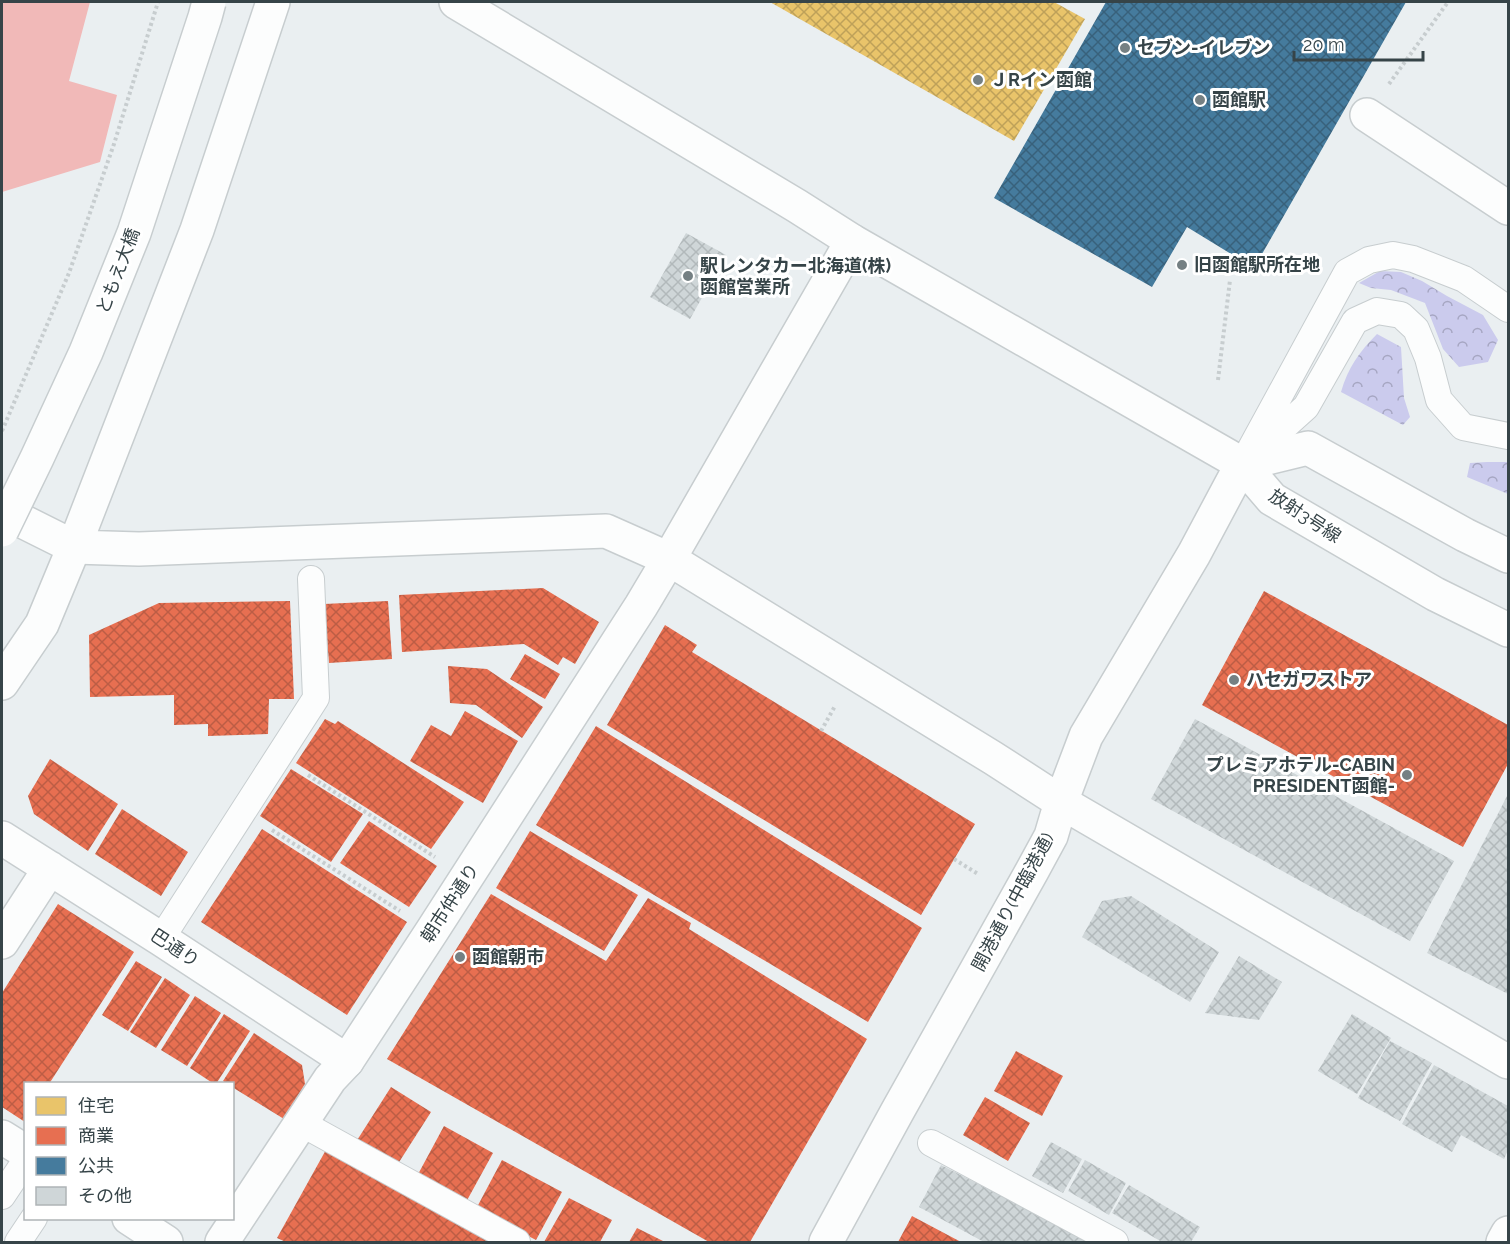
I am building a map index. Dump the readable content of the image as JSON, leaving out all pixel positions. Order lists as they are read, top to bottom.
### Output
{
  "streets": {
    "street": [
      "ともえ大橋",
      "放射3号線",
      "開港通り(中臨港通)",
      "朝市仲通り",
      "巴通り"
    ]
  },
  "crossings": [
    ["放射3号線", "開港通り(中臨港通)"],
    ["放射3号線", "朝市仲通り"],
    ["朝市仲通り", "巴通り"]
  ],
  "places": [
    "セブン-イレブン",
    "ＪRイン函館",
    "函館駅",
    "旧函館駅所在地",
    "駅レンタカー北海道(株) 函館営業所",
    "ハセガワストア",
    "プレミアホテル-CABIN PRESIDENT函館-",
    "函館朝市"
  ],
  "legend": [
    "住宅",
    "商業",
    "公共",
    "その他"
  ],
  "scale_bar": "20 m"
}
